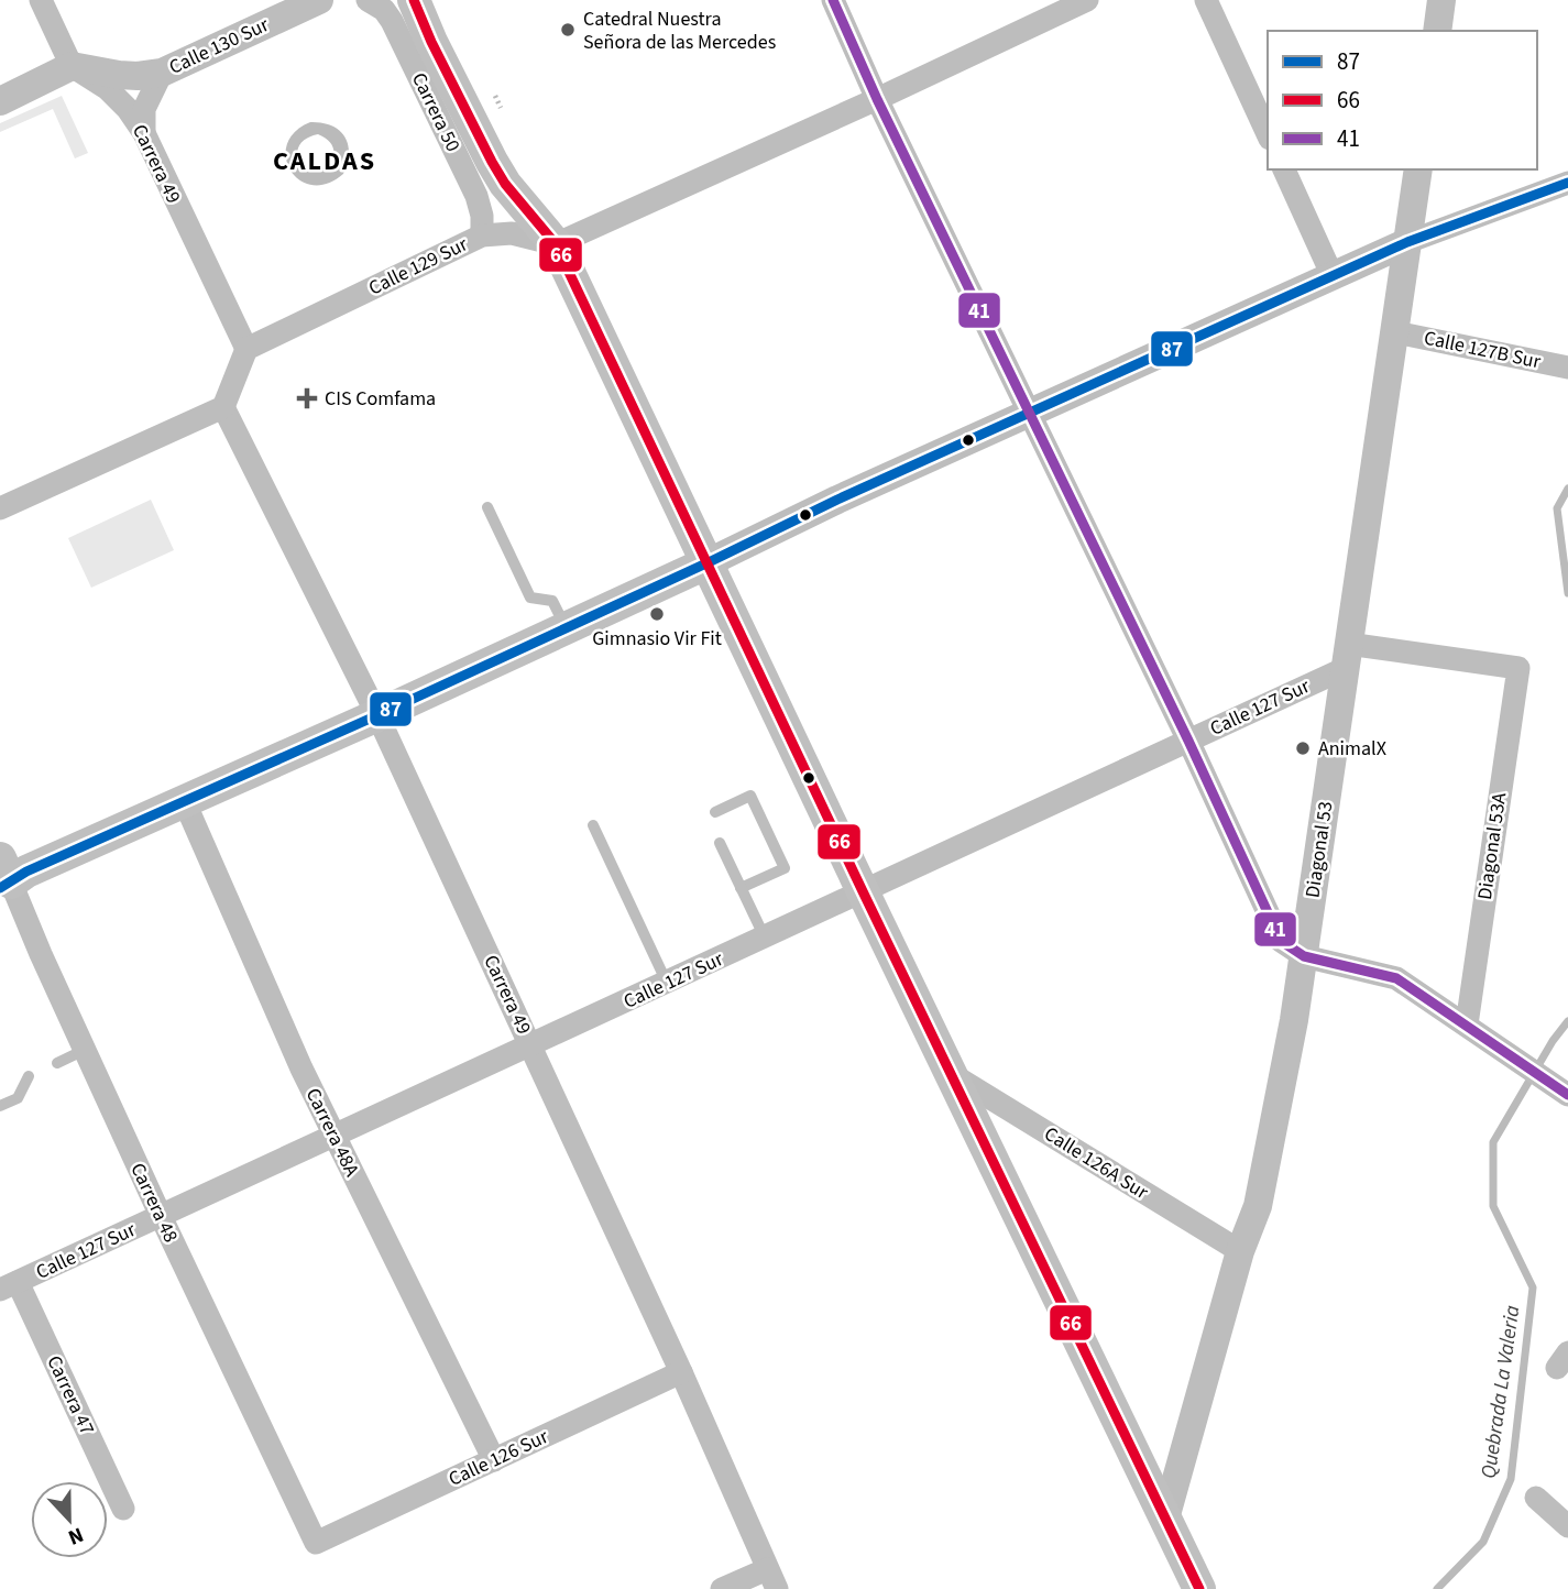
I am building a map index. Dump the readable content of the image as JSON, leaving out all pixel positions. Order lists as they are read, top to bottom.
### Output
{
  "streets": {
    "main road": ["Carrera 50"],
    "street": [
      "Calle 130 Sur",
      "Carrera 49",
      "Calle 129 Sur",
      "Calle 127B Sur",
      "Calle 127 Sur",
      "Diagonal 53A",
      "Diagonal 53",
      "Carrera 48A",
      "Calle 126A Sur",
      "Carrera 48",
      "Carrera 47",
      "Calle 126 Sur"
    ]
  },
  "crossings": [
    ["Calle 130 Sur", "Carrera 49"],
    ["Carrera 50", "Calle 129 Sur"],
    ["Carrera 50", "Calle 127 Sur"],
    ["Carrera 50", "Diagonal 53"],
    ["Carrera 50", "Calle 126A Sur"],
    ["Carrera 49", "Calle 129 Sur"],
    ["Carrera 49", "Calle 127 Sur"],
    ["Carrera 49", "Calle 126 Sur"],
    ["Calle 127B Sur", "Diagonal 53"],
    ["Calle 127 Sur", "Diagonal 53A"],
    ["Calle 127 Sur", "Diagonal 53"],
    ["Calle 127 Sur", "Carrera 48A"],
    ["Calle 127 Sur", "Carrera 48"],
    ["Calle 127 Sur", "Carrera 47"],
    ["Diagonal 53A", "Diagonal 53"],
    ["Diagonal 53", "Calle 126A Sur"],
    ["Carrera 48A", "Calle 126 Sur"],
    ["Carrera 48", "Calle 126 Sur"]
  ],
  "districts": ["CALDAS"],
  "water": ["Quebrada La Valeria"],
  "places": {
    "other": ["Catedral Nuestra Señora de las Mercedes", "Gimnasio Vir Fit", "AnimalX"],
    "health": ["CIS Comfama"]
  },
  "lines": ["transit line 66", "transit line 41", "transit line 87"],
  "legend": ["87", "66", "41"],
  "north": "bottom"
}
